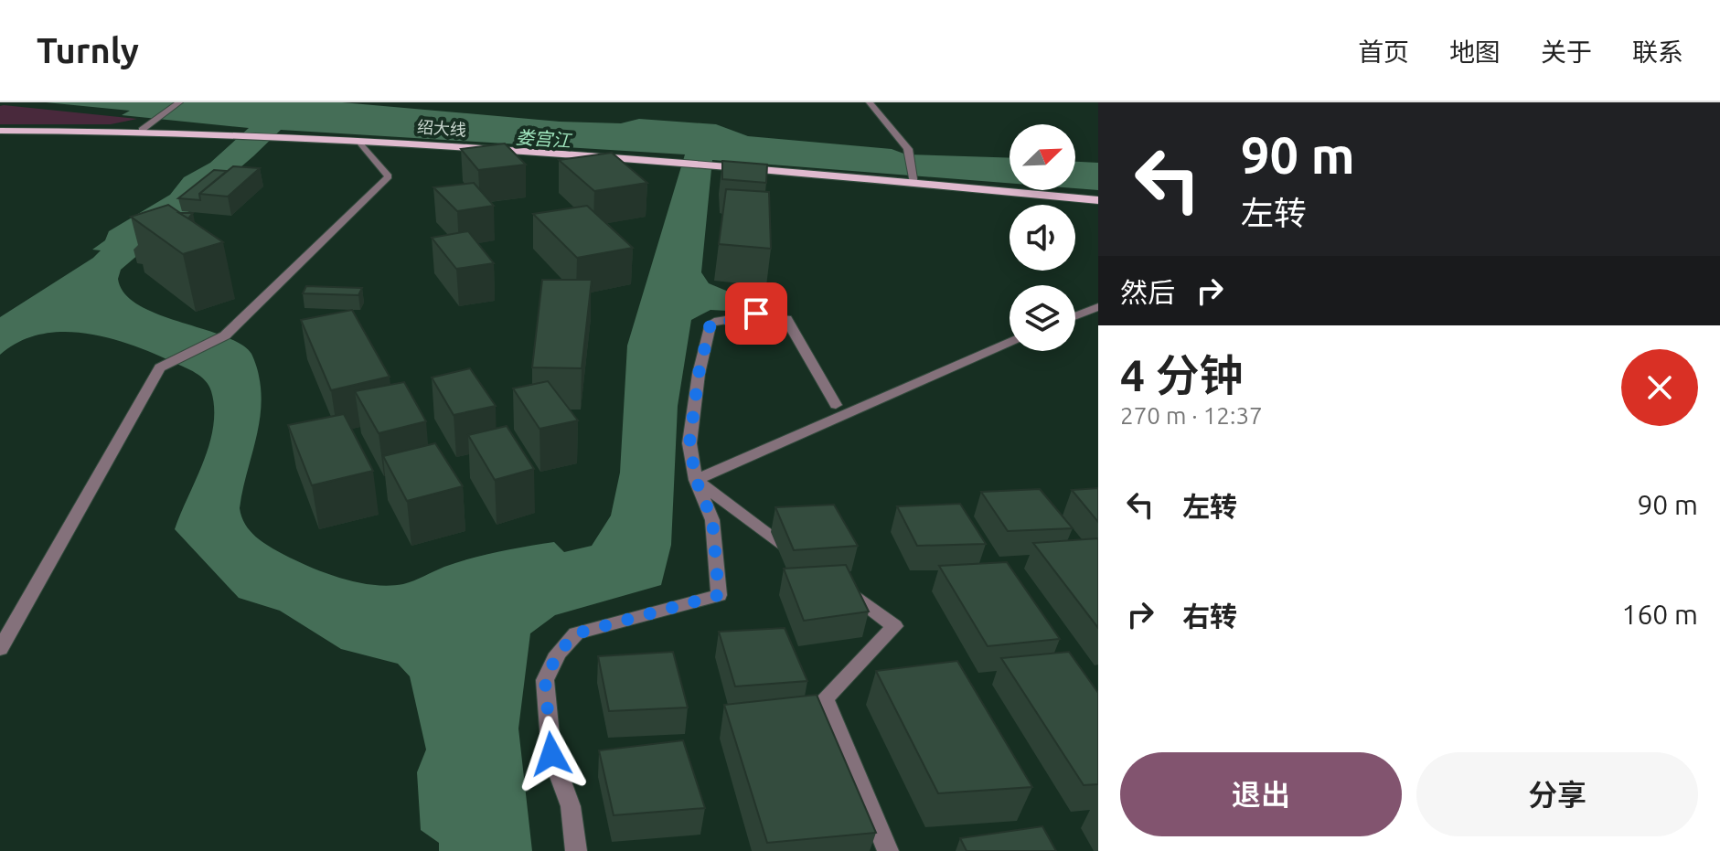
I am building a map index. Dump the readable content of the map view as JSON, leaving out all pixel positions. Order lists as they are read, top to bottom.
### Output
{
  "streets": {
    "main road": ["绍大线"]
  },
  "water": ["娄宫江"],
  "north": "top right",
  "page": {
    "header": "Turnly",
    "nav": [
      "首页",
      "地图",
      "关于",
      "联系"
    ],
    "turn": ["90 m", "左转"],
    "then": "然后",
    "heading": ["4 分钟", "270 m · 12:37"],
    "list": [
      {
        "name": "左转",
        "value": "90 m"
      },
      {
        "name": "右转",
        "value": "160 m"
      }
    ],
    "buttons": ["退出", "分享"]
  }
}
